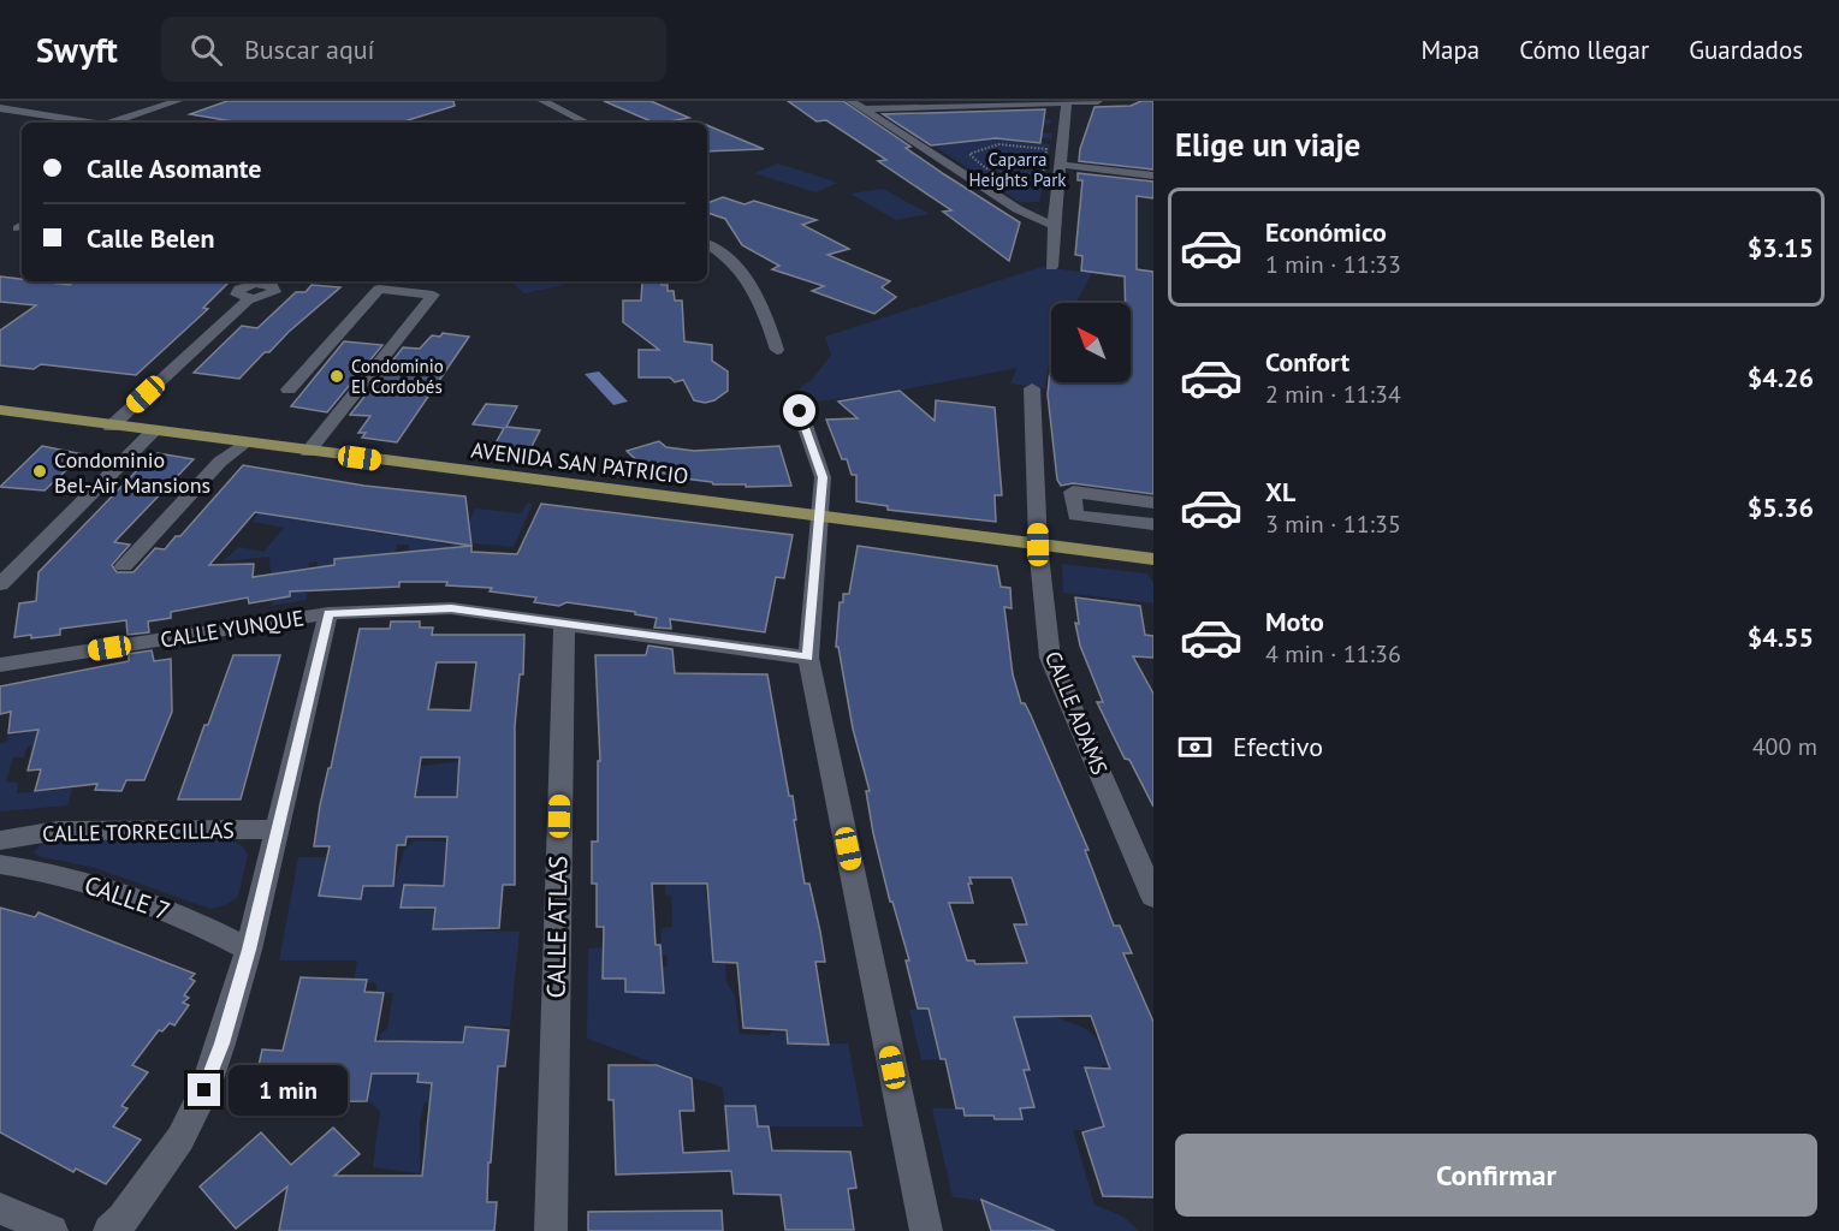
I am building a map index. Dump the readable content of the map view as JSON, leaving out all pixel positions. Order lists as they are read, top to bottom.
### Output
{
  "streets": {
    "main road": ["AVENIDA SAN PATRICIO"],
    "street": [
      "CALLE YUNQUE",
      "CALLE ADAMS",
      "CALLE TORRECILLAS",
      "CALLE 7",
      "CALLE ATLAS"
    ]
  },
  "crossings": [
    ["AVENIDA SAN PATRICIO", "CALLE ADAMS"],
    ["CALLE YUNQUE", "CALLE ATLAS"]
  ],
  "parks": ["Caparra Heights Park"],
  "places": ["Condominio El Cordobés", "Condominio Bel-Air Mansions"],
  "north": "top left",
  "page": {
    "header": "Swyft",
    "search": "Buscar aquí",
    "nav": ["Mapa", "Cómo llegar", "Guardados"],
    "heading": "Elige un viaje",
    "banner": ["Calle Asomante", "Calle Belen"],
    "list": [
      {
        "name": "Económico",
        "note": "1 min · 11:33",
        "value": "$3.15"
      },
      {
        "name": "Confort",
        "note": "2 min · 11:34",
        "value": "$4.26"
      },
      {
        "name": "XL",
        "note": "3 min · 11:35",
        "value": "$5.36"
      },
      {
        "name": "Moto",
        "note": "4 min · 11:36",
        "value": "$4.55"
      }
    ],
    "pay": ["Efectivo", "400 m"],
    "bubble": "1 min",
    "buttons": "Confirmar"
  }
}
